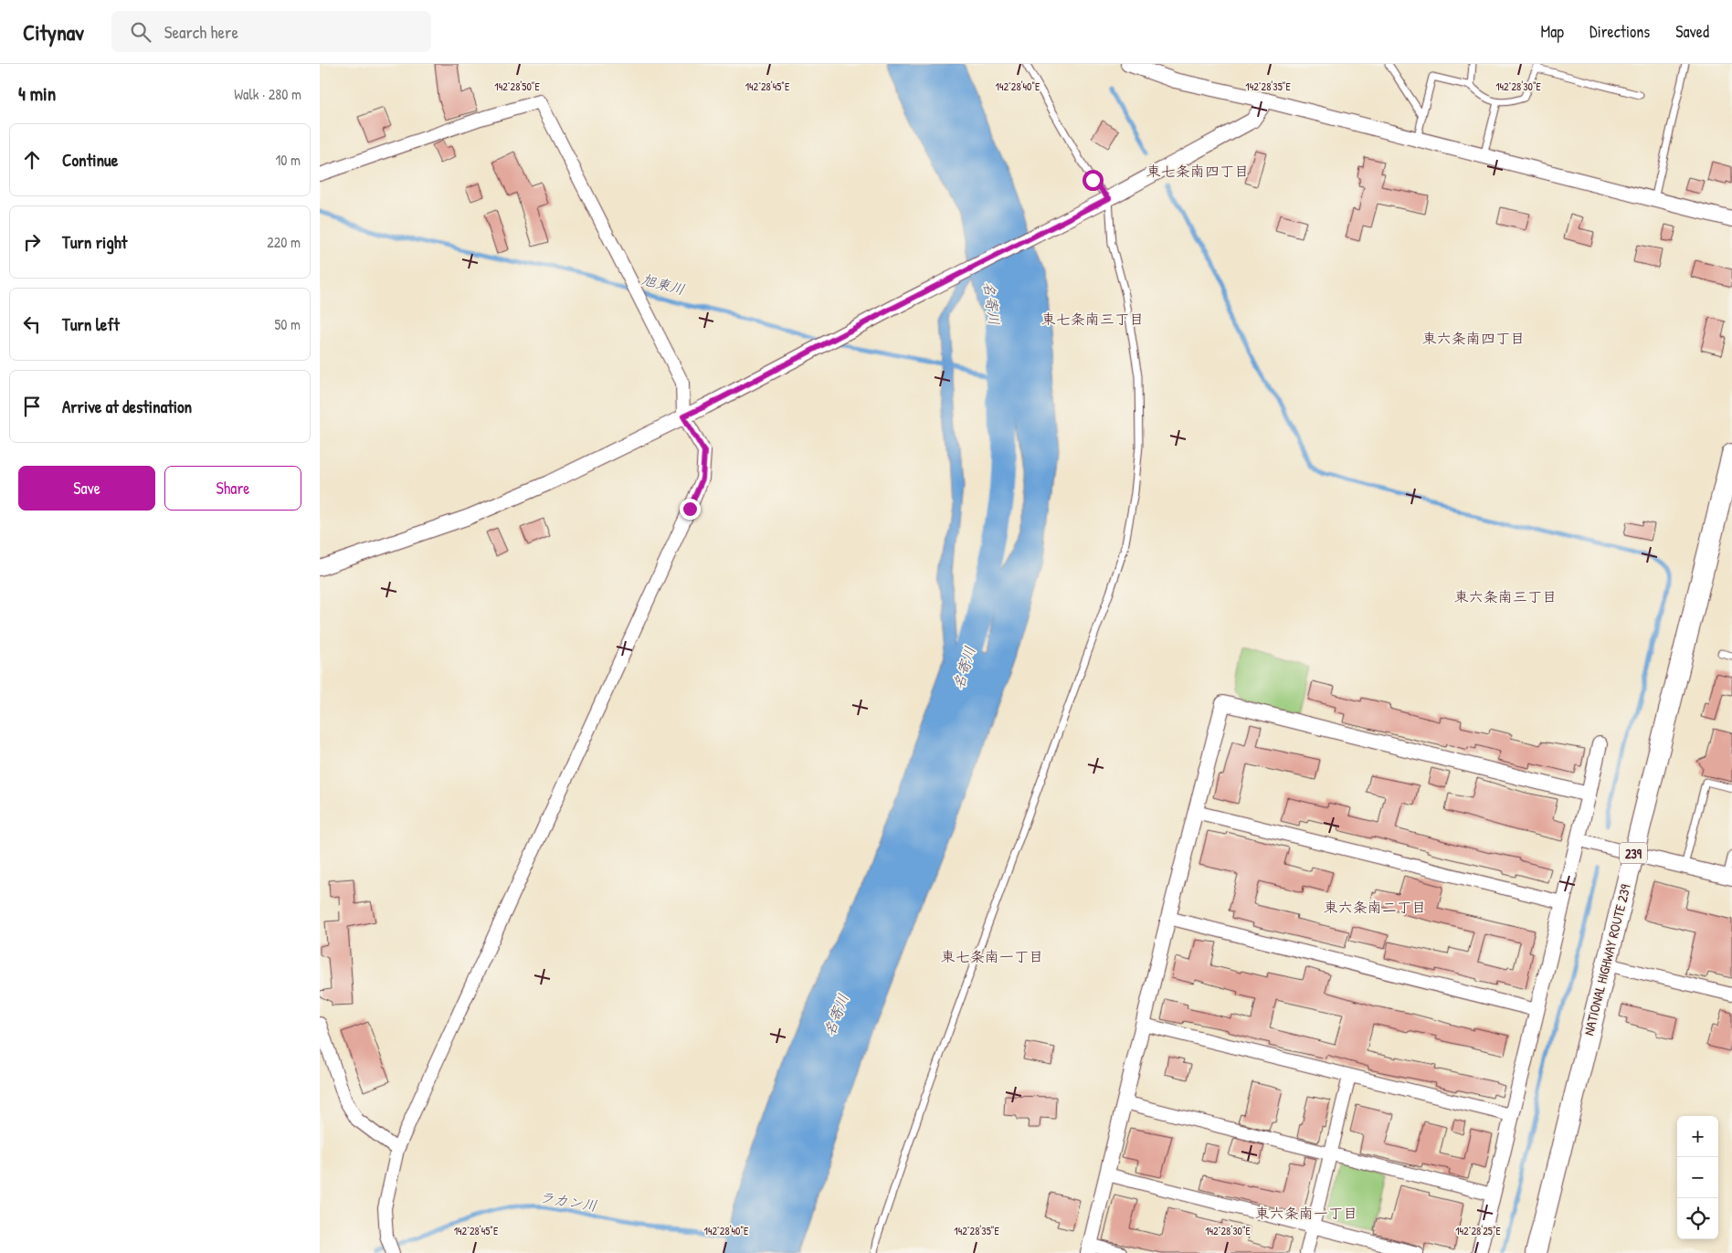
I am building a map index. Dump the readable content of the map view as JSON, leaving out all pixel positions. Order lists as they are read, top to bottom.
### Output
{
  "streets": {
    "highway": ["239", "NATIONAL HIGHWAY ROUTE 239"]
  },
  "districts": [
    "東七条南四丁目",
    "東七条南三丁目",
    "東六条南四丁目",
    "東六条南三丁目",
    "東六条南二丁目",
    "東七条南一丁目",
    "東六条南一丁目"
  ],
  "water": ["旭東川", "名寄川", "ラカン川"],
  "page": {
    "header": "Citynav",
    "search": "Search here",
    "nav": ["Map", "Directions", "Saved"],
    "heading": ["4 min", "Walk · 280 m"],
    "list": [
      ["Continue", "10 m"],
      ["Turn right", "220 m"],
      ["Turn left", "50 m"],
      "Arrive at destination"
    ],
    "buttons": ["Save", "Share"],
    "map_buttons": ["+", "−"]
  },
  "coordinates": [
    "142°28'30\"E",
    "142°28'50\"E",
    "142°28'45\"E",
    "142°28'40\"E",
    "142°28'35\"E",
    "142°28'25\"E"
  ]
}
